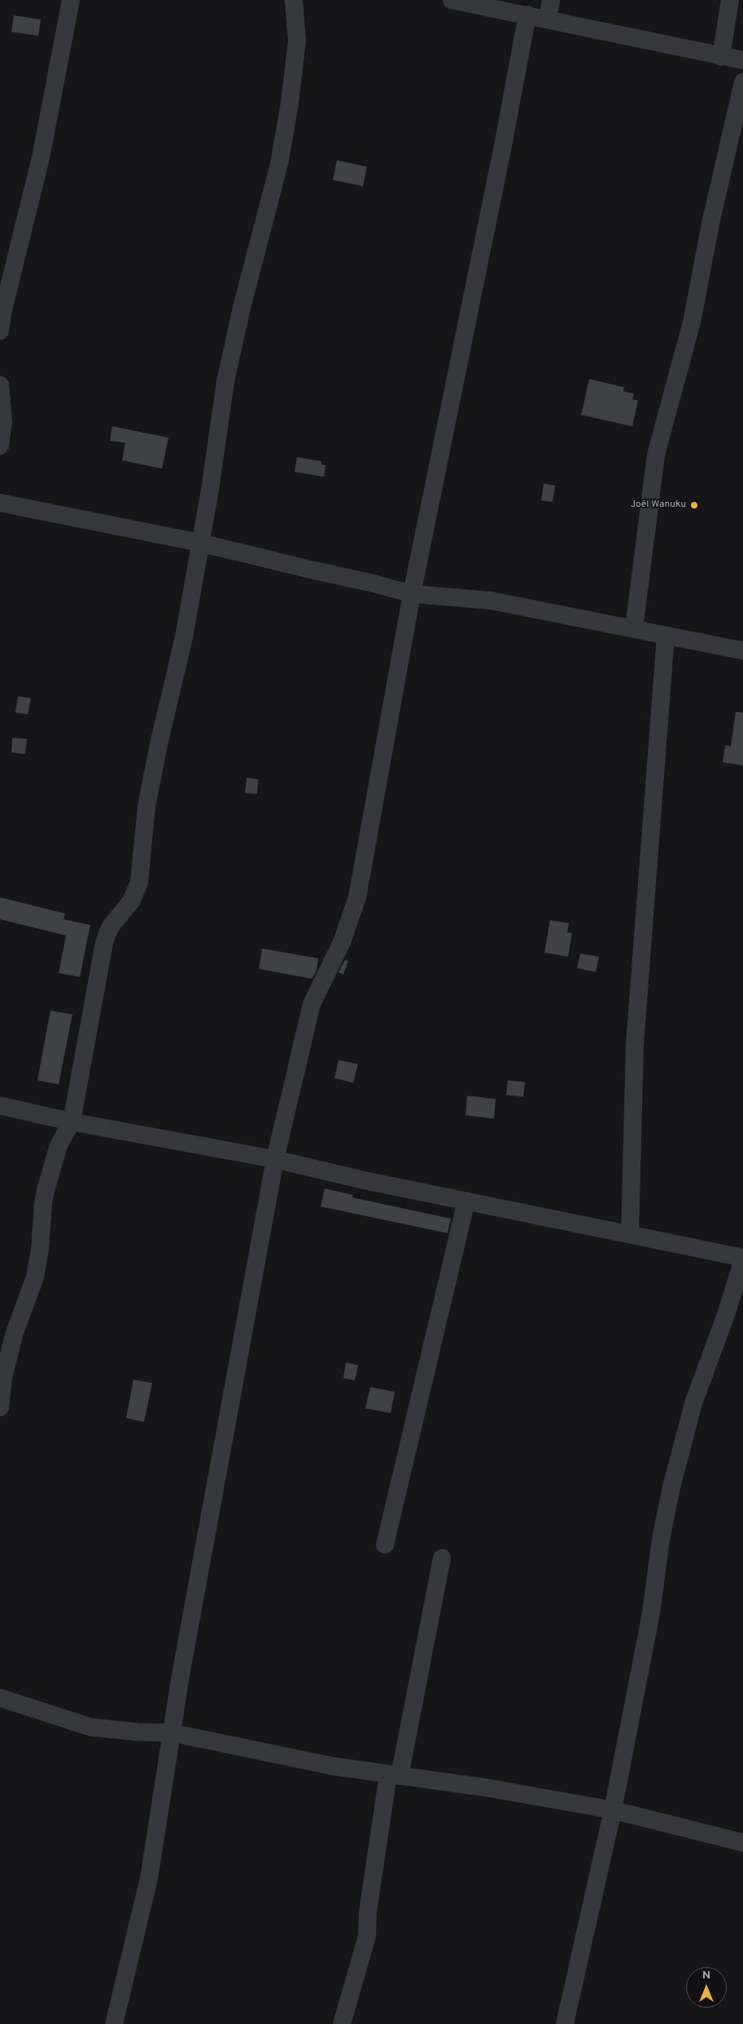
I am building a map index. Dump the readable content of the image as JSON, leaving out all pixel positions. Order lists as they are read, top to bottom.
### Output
{
  "places": ["Joël Wanuku"],
  "north": "top"
}
